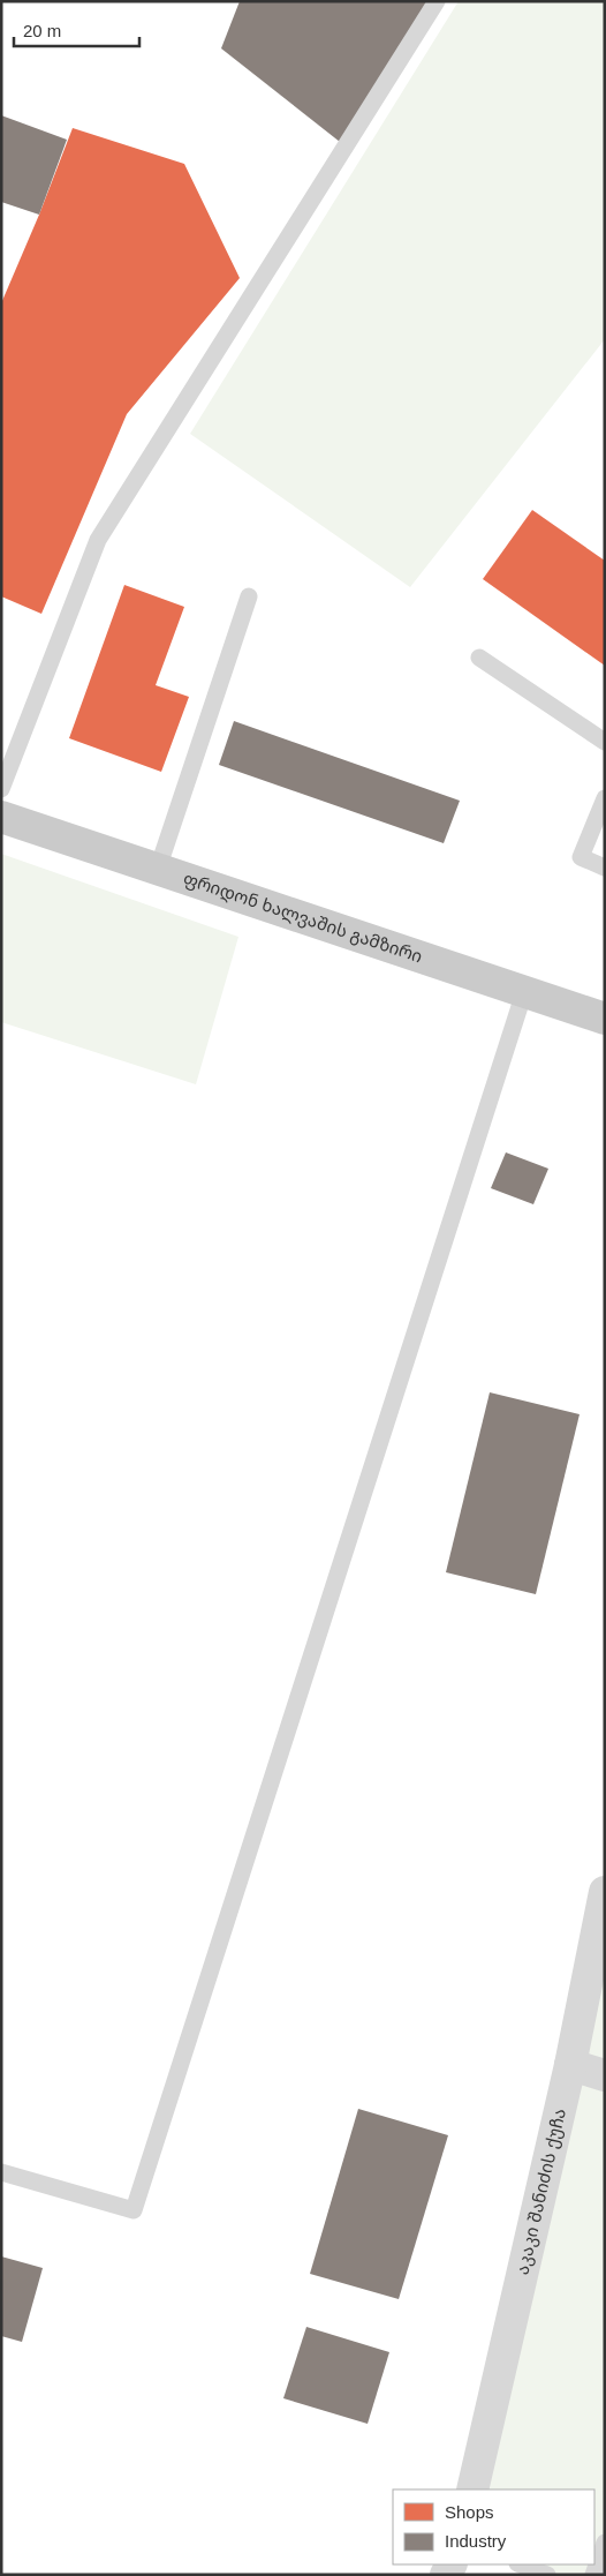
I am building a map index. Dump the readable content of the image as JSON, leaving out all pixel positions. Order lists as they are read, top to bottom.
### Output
{
  "streets": {
    "main road": ["ფრიდონ ხალვაშის გამზირი"],
    "street": ["აკაკი შანიძის ქუჩა"]
  },
  "legend": ["Shops", "Industry"],
  "scale_bar": "20 m"
}
